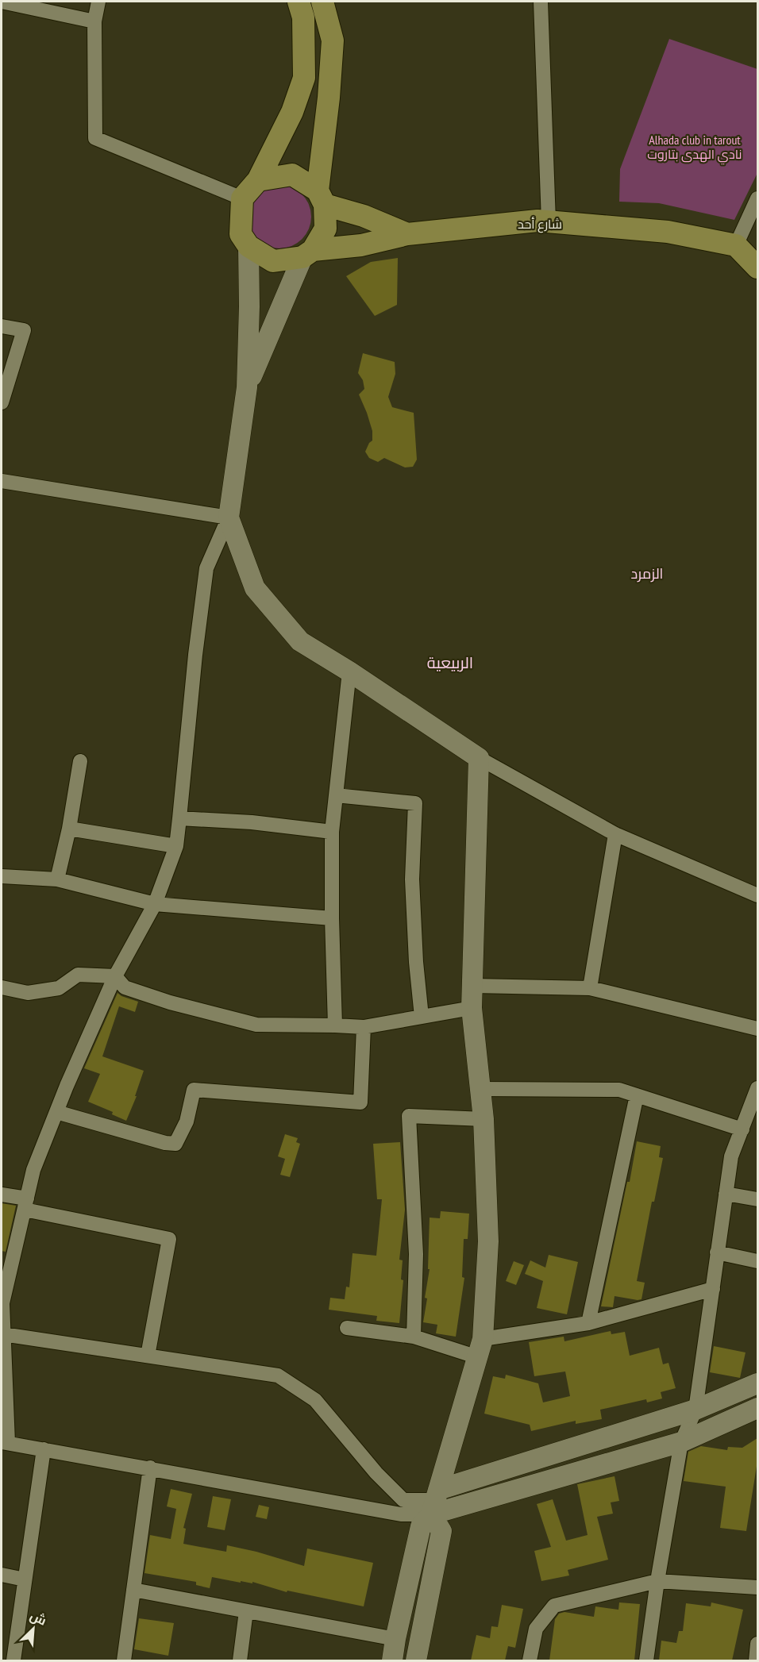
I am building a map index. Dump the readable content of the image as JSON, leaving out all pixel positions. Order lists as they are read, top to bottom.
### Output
{
  "streets": {
    "main road": ["شارع أحد"]
  },
  "districts": ["الزمرد", "الربيعية"],
  "parks": ["Alhada club in tarout نادي الهدى بتاروت"],
  "north": "top right"
}
